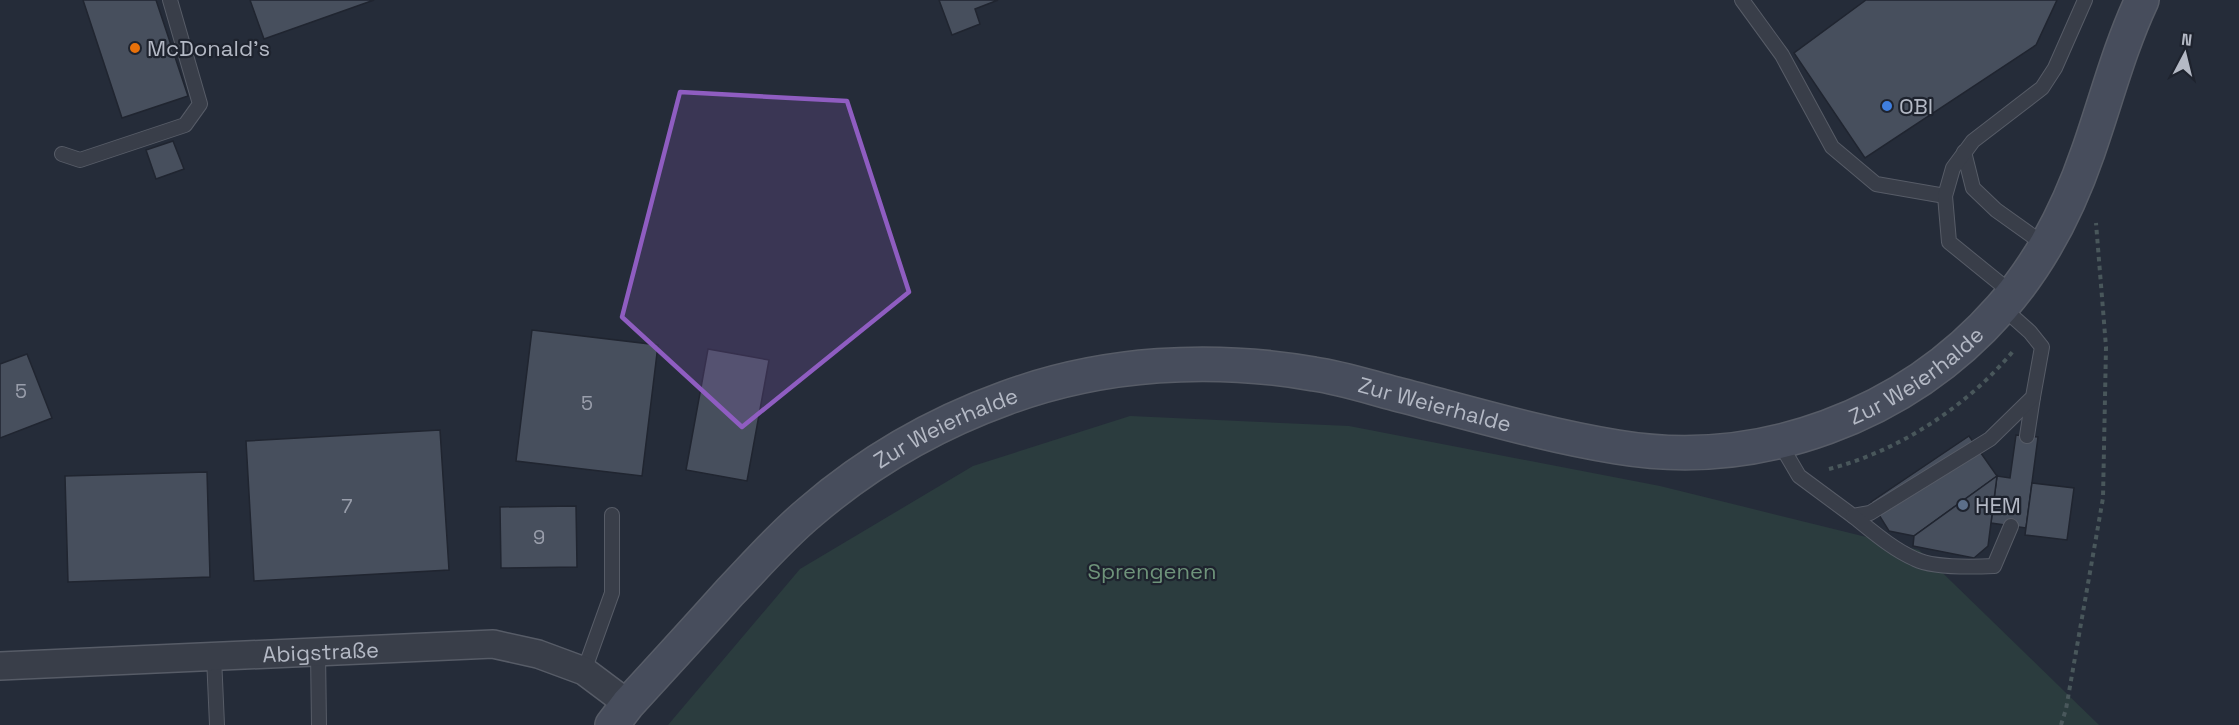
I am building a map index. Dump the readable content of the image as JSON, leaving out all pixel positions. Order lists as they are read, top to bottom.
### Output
{
  "streets": {
    "street": ["Zur Weierhalde", "Abigstraße"]
  },
  "crossings": [
    ["Zur Weierhalde", "Abigstraße"]
  ],
  "parks": ["Sprengenen"],
  "places": ["McDonald's", "OBI", "HEM"],
  "house_numbers": [
    "5",
    "5",
    "7",
    "9"
  ],
  "north": "top"
}
